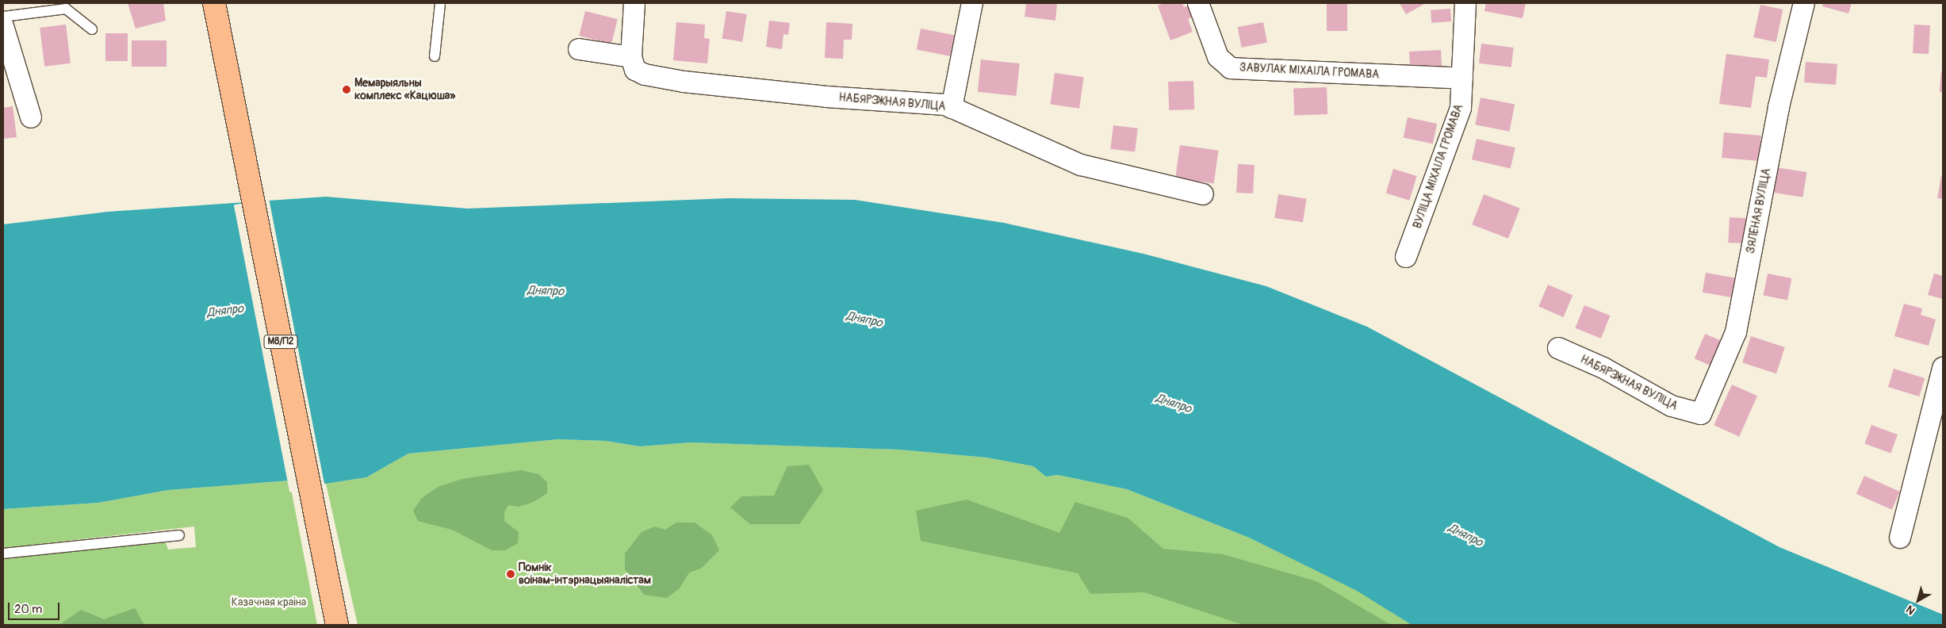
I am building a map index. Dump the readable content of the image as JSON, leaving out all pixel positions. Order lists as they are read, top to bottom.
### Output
{
  "streets": {
    "main road": ["М8/П2"],
    "street": [
      "ЗАВУЛАК МІХАІЛА ГРОМАВА",
      "НАБЯРЭЖНАЯ ВУЛІЦА",
      "ВУЛІЦА МІХАІЛА ГРОМАВА",
      "ЗЯЛЁНАЯ ВУЛІЦА"
    ]
  },
  "crossings": [
    ["ЗАВУЛАК МІХАІЛА ГРОМАВА", "ВУЛІЦА МІХАІЛА ГРОМАВА"],
    ["НАБЯРЭЖНАЯ ВУЛІЦА", "ЗЯЛЁНАЯ ВУЛІЦА"]
  ],
  "water": ["Дняпро"],
  "parks": ["Казачная краіна"],
  "places": ["Мемарыяльны комплекс «Кацюша»", "Помнік воінам-інтэрнацыяналістам"],
  "scale_bar": "20 m",
  "north": "bottom left"
}
